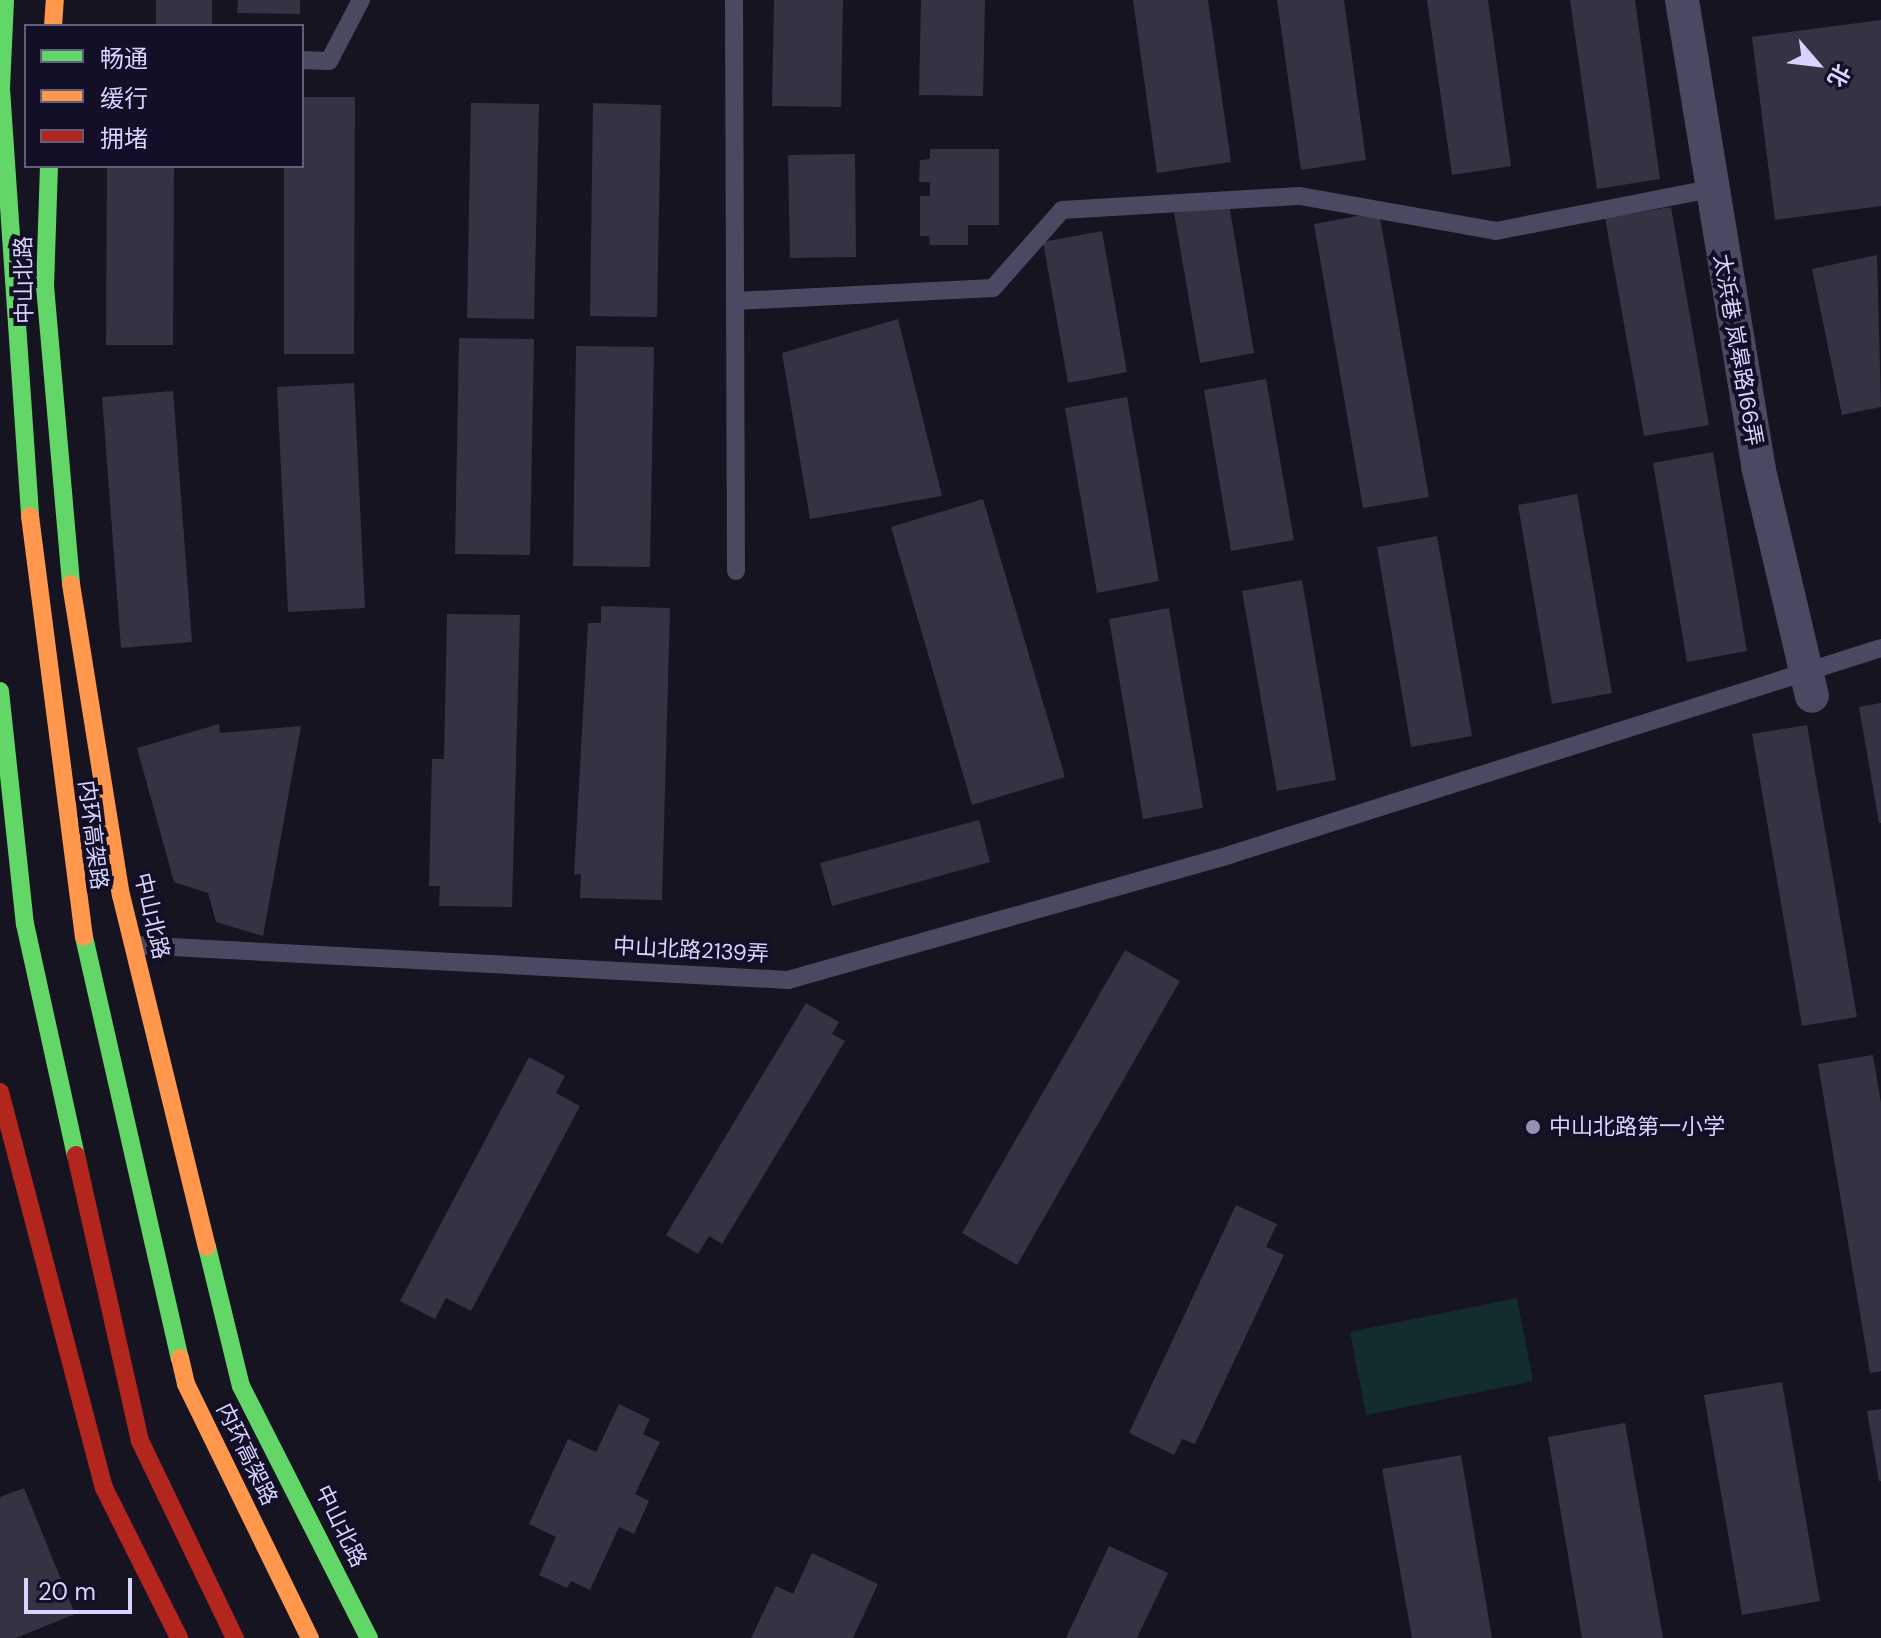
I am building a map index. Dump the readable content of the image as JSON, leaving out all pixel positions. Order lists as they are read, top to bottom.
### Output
{
  "streets": {
    "main road": ["中山北路", "内环高架路"],
    "street": ["太浜巷 岚皋路166弄"],
    "lane": ["中山北路2139弄"]
  },
  "crossings": [
    ["中山北路", "中山北路2139弄"],
    ["太浜巷 岚皋路166弄", "中山北路2139弄"]
  ],
  "places": ["中山北路第一小学"],
  "legend": ["畅通", "缓行", "拥堵"],
  "scale_bar": "20 m",
  "north": "bottom right"
}
